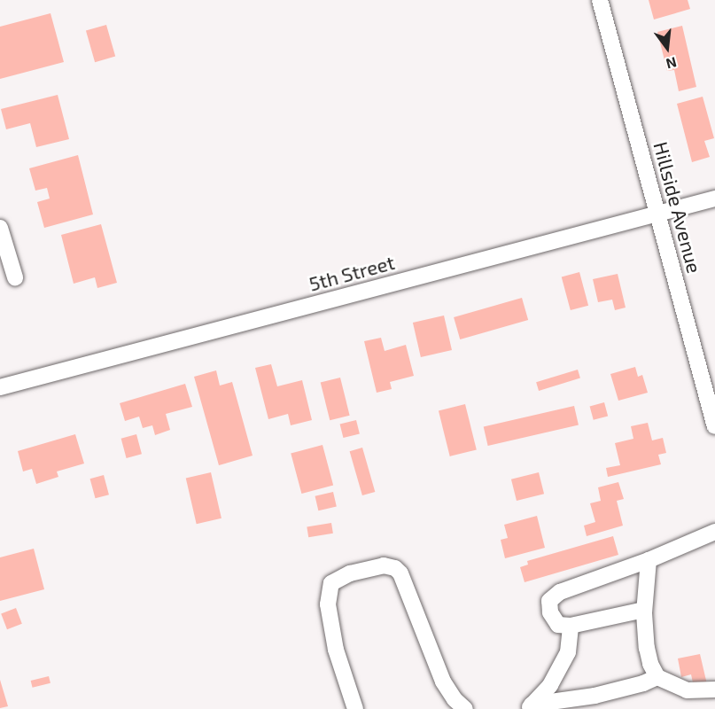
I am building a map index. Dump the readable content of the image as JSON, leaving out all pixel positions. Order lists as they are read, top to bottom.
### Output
{
  "streets": {
    "street": ["Hillside Avenue", "5th Street"]
  },
  "crossings": [
    ["Hillside Avenue", "5th Street"]
  ],
  "north": "bottom"
}
